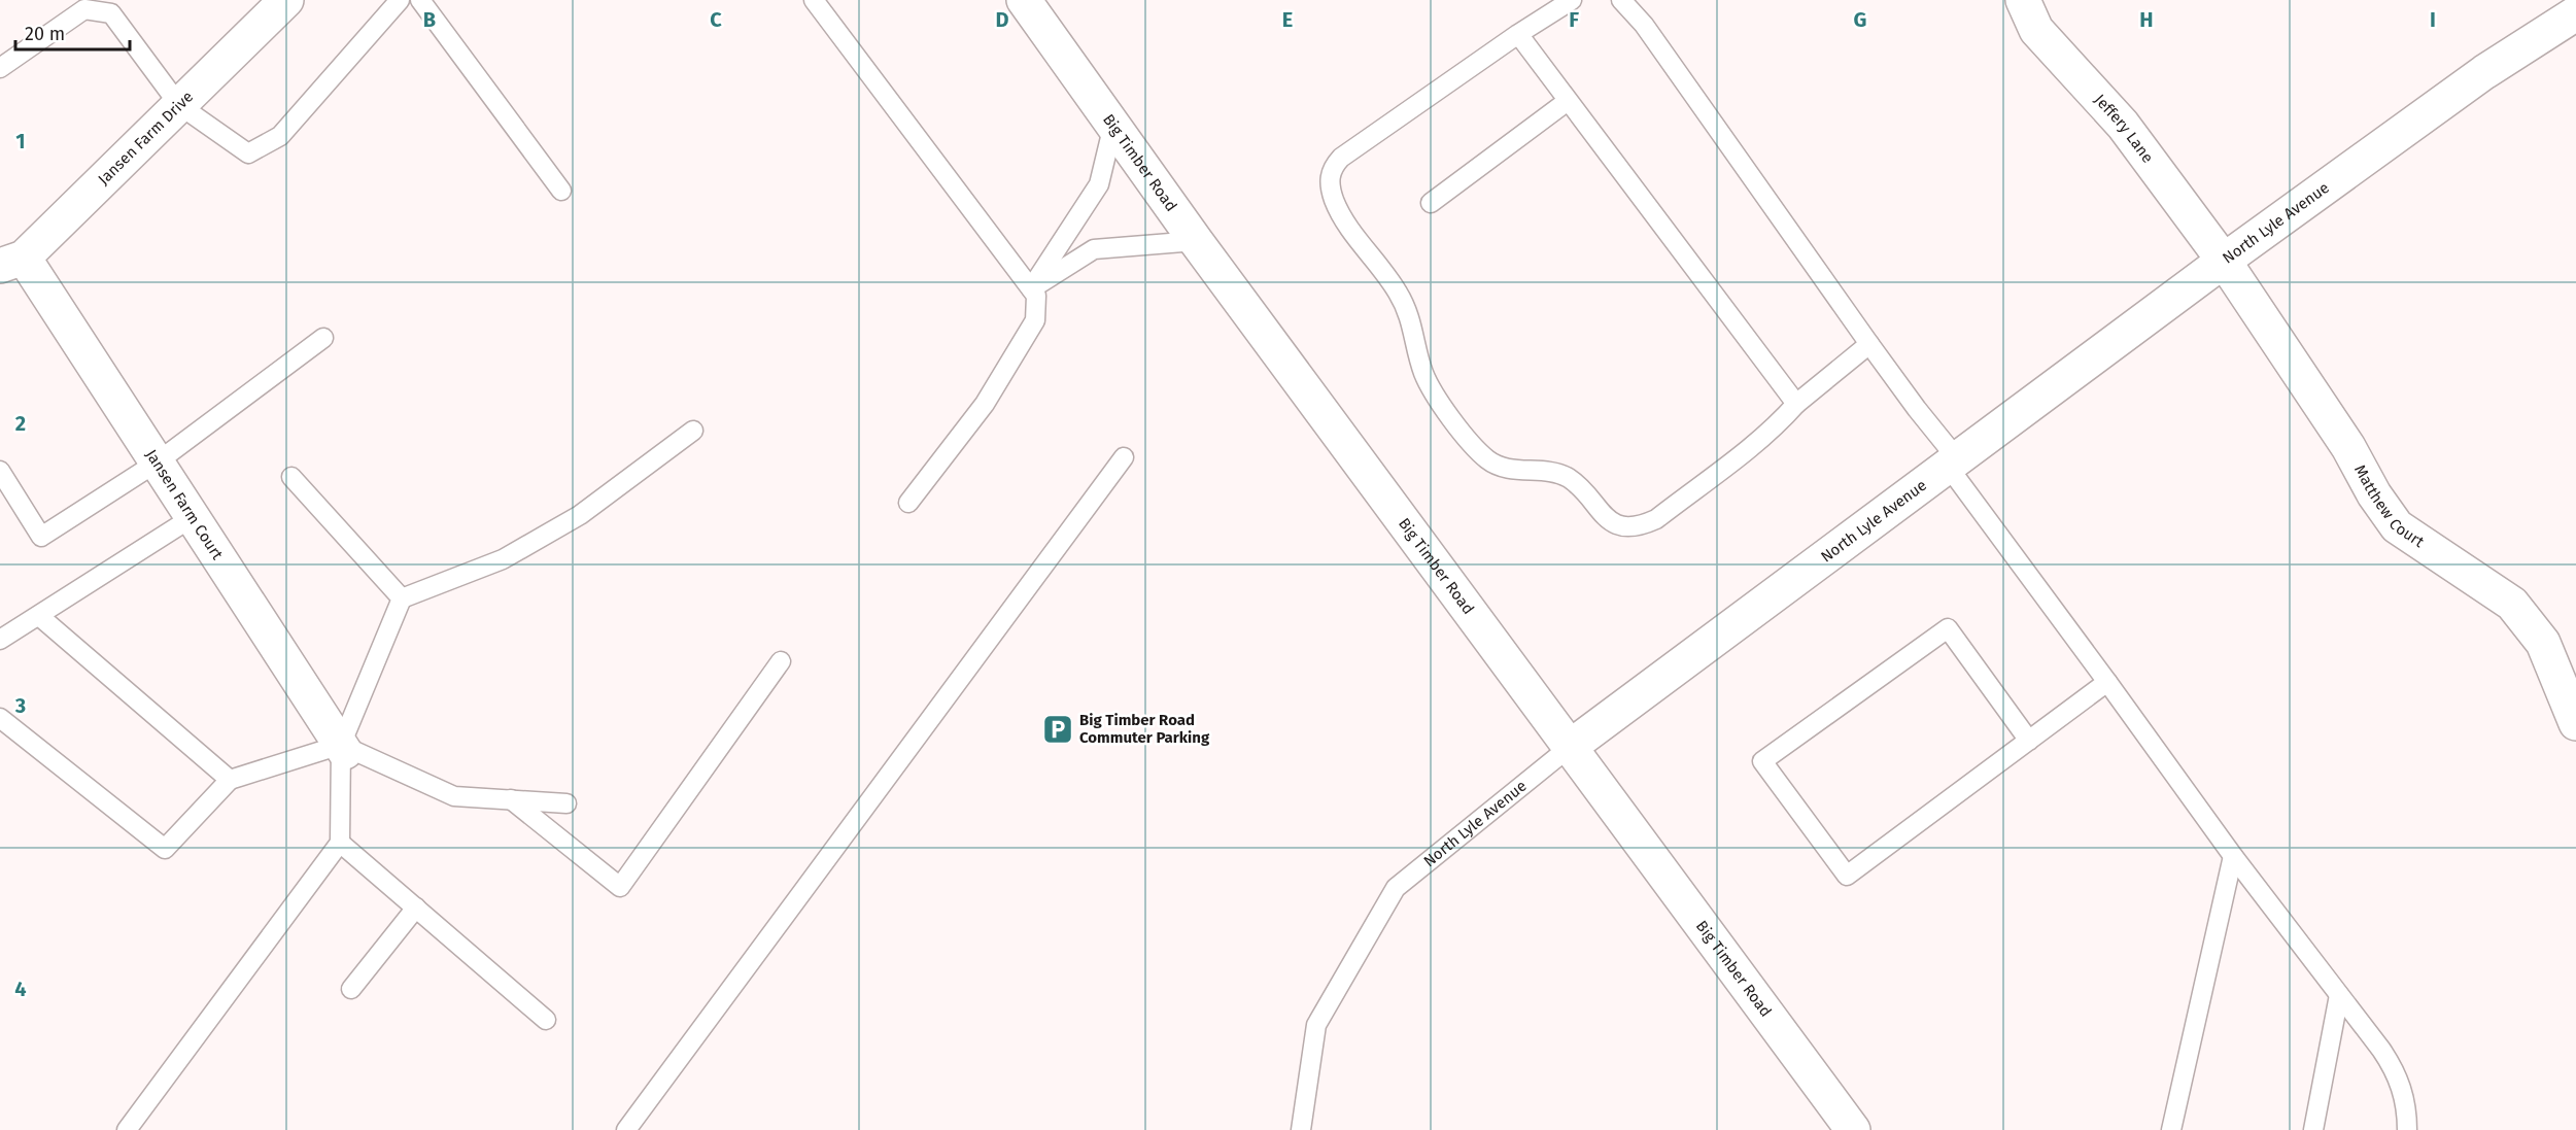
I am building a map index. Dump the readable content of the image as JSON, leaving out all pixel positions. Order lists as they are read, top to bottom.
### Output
{
  "streets": {
    "street": [
      "Jeffery Lane",
      "Jansen Farm Drive",
      "Big Timber Road",
      "North Lyle Avenue",
      "Matthew Court",
      "Jansen Farm Court"
    ]
  },
  "crossings": [
    ["Jeffery Lane", "North Lyle Avenue"],
    ["Jeffery Lane", "Matthew Court"],
    ["Jansen Farm Drive", "Jansen Farm Court"],
    ["Big Timber Road", "North Lyle Avenue"],
    ["North Lyle Avenue", "Matthew Court"]
  ],
  "places": {
    "parking": ["Big Timber Road Commuter Parking"]
  },
  "scale_bar": "20 m",
  "grid": {
    "columns": [
      "B",
      "C",
      "D",
      "E",
      "F",
      "G",
      "H",
      "I"
    ],
    "rows": [
      "1",
      "2",
      "3",
      "4"
    ]
  }
}
